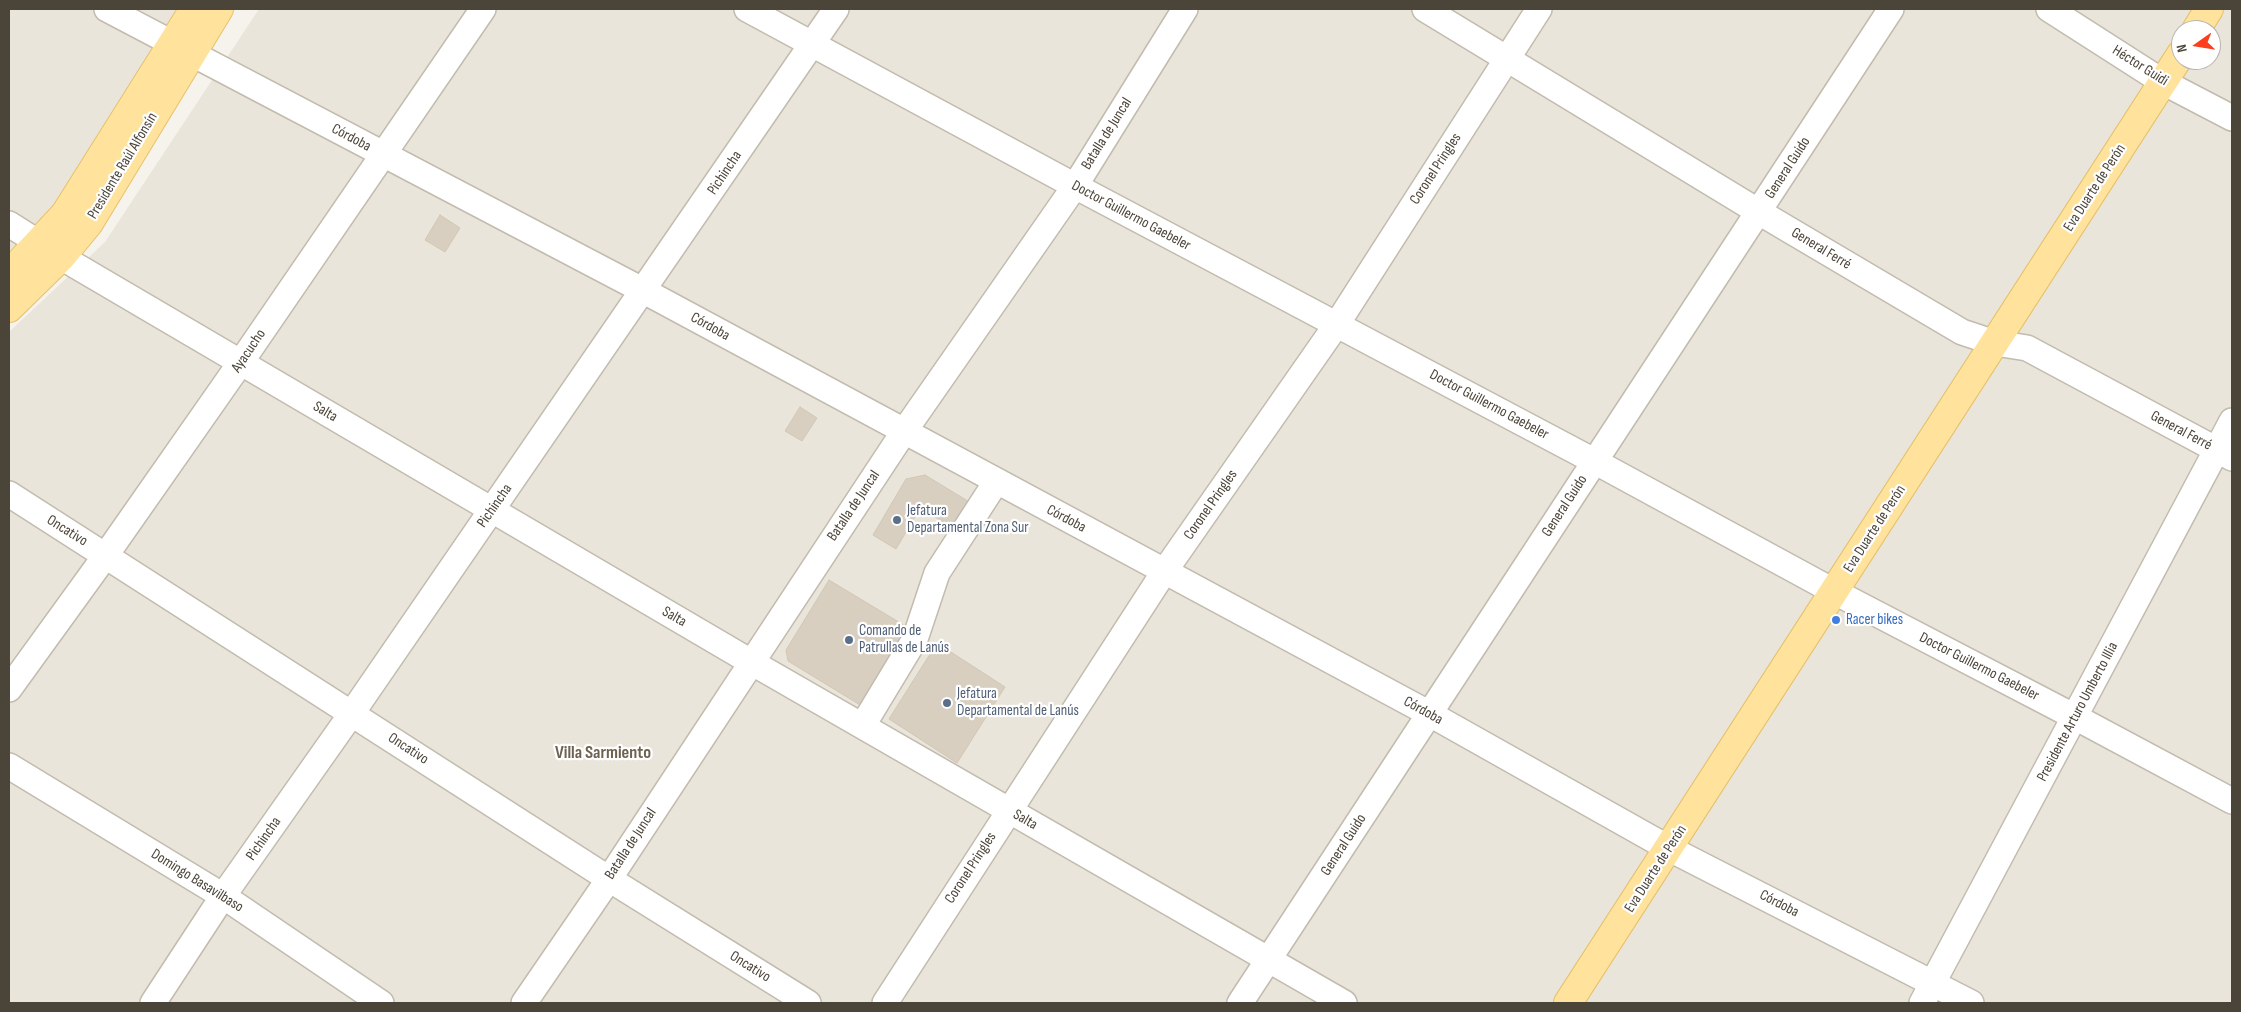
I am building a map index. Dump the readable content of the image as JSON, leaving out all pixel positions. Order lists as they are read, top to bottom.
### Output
{
  "streets": {
    "main road": ["Presidente Raúl Alfonsín", "Eva Duarte de Perón"],
    "street": [
      "Héctor Guidi",
      "Batalla de Juncal",
      "Córdoba",
      "General Guido",
      "Coronel Pringles",
      "Pichincha",
      "Doctor Guillermo Gaebeler",
      "General Ferré",
      "Ayacucho",
      "Salta",
      "Oncativo",
      "Presidente Arturo Umberto Illia",
      "Domingo Basavilbaso"
    ]
  },
  "crossings": [
    ["Héctor Guidi", "Eva Duarte de Perón"],
    ["Batalla de Juncal", "Córdoba"],
    ["Batalla de Juncal", "Doctor Guillermo Gaebeler"],
    ["Batalla de Juncal", "Salta"],
    ["Batalla de Juncal", "Oncativo"],
    ["Córdoba", "Presidente Raúl Alfonsín"],
    ["Córdoba", "General Guido"],
    ["Córdoba", "Coronel Pringles"],
    ["Córdoba", "Pichincha"],
    ["Córdoba", "Eva Duarte de Perón"],
    ["Córdoba", "Ayacucho"],
    ["Córdoba", "Presidente Arturo Umberto Illia"],
    ["Presidente Raúl Alfonsín", "Salta"],
    ["General Guido", "Doctor Guillermo Gaebeler"],
    ["General Guido", "General Ferré"],
    ["General Guido", "Salta"],
    ["Coronel Pringles", "Doctor Guillermo Gaebeler"],
    ["Coronel Pringles", "General Ferré"],
    ["Coronel Pringles", "Salta"],
    ["Pichincha", "Doctor Guillermo Gaebeler"],
    ["Pichincha", "Salta"],
    ["Pichincha", "Oncativo"],
    ["Pichincha", "Domingo Basavilbaso"],
    ["Eva Duarte de Perón", "Doctor Guillermo Gaebeler"],
    ["Eva Duarte de Perón", "General Ferré"],
    ["Doctor Guillermo Gaebeler", "Presidente Arturo Umberto Illia"],
    ["General Ferré", "Presidente Arturo Umberto Illia"],
    ["Ayacucho", "Salta"],
    ["Ayacucho", "Oncativo"]
  ],
  "districts": ["Villa Sarmiento"],
  "places": [
    "Jefatura Departamental Zona Sur",
    "Racer bikes",
    "Comando de Patrullas de Lanús",
    "Jefatura Departamental de Lanús"
  ],
  "north": "left"
}
